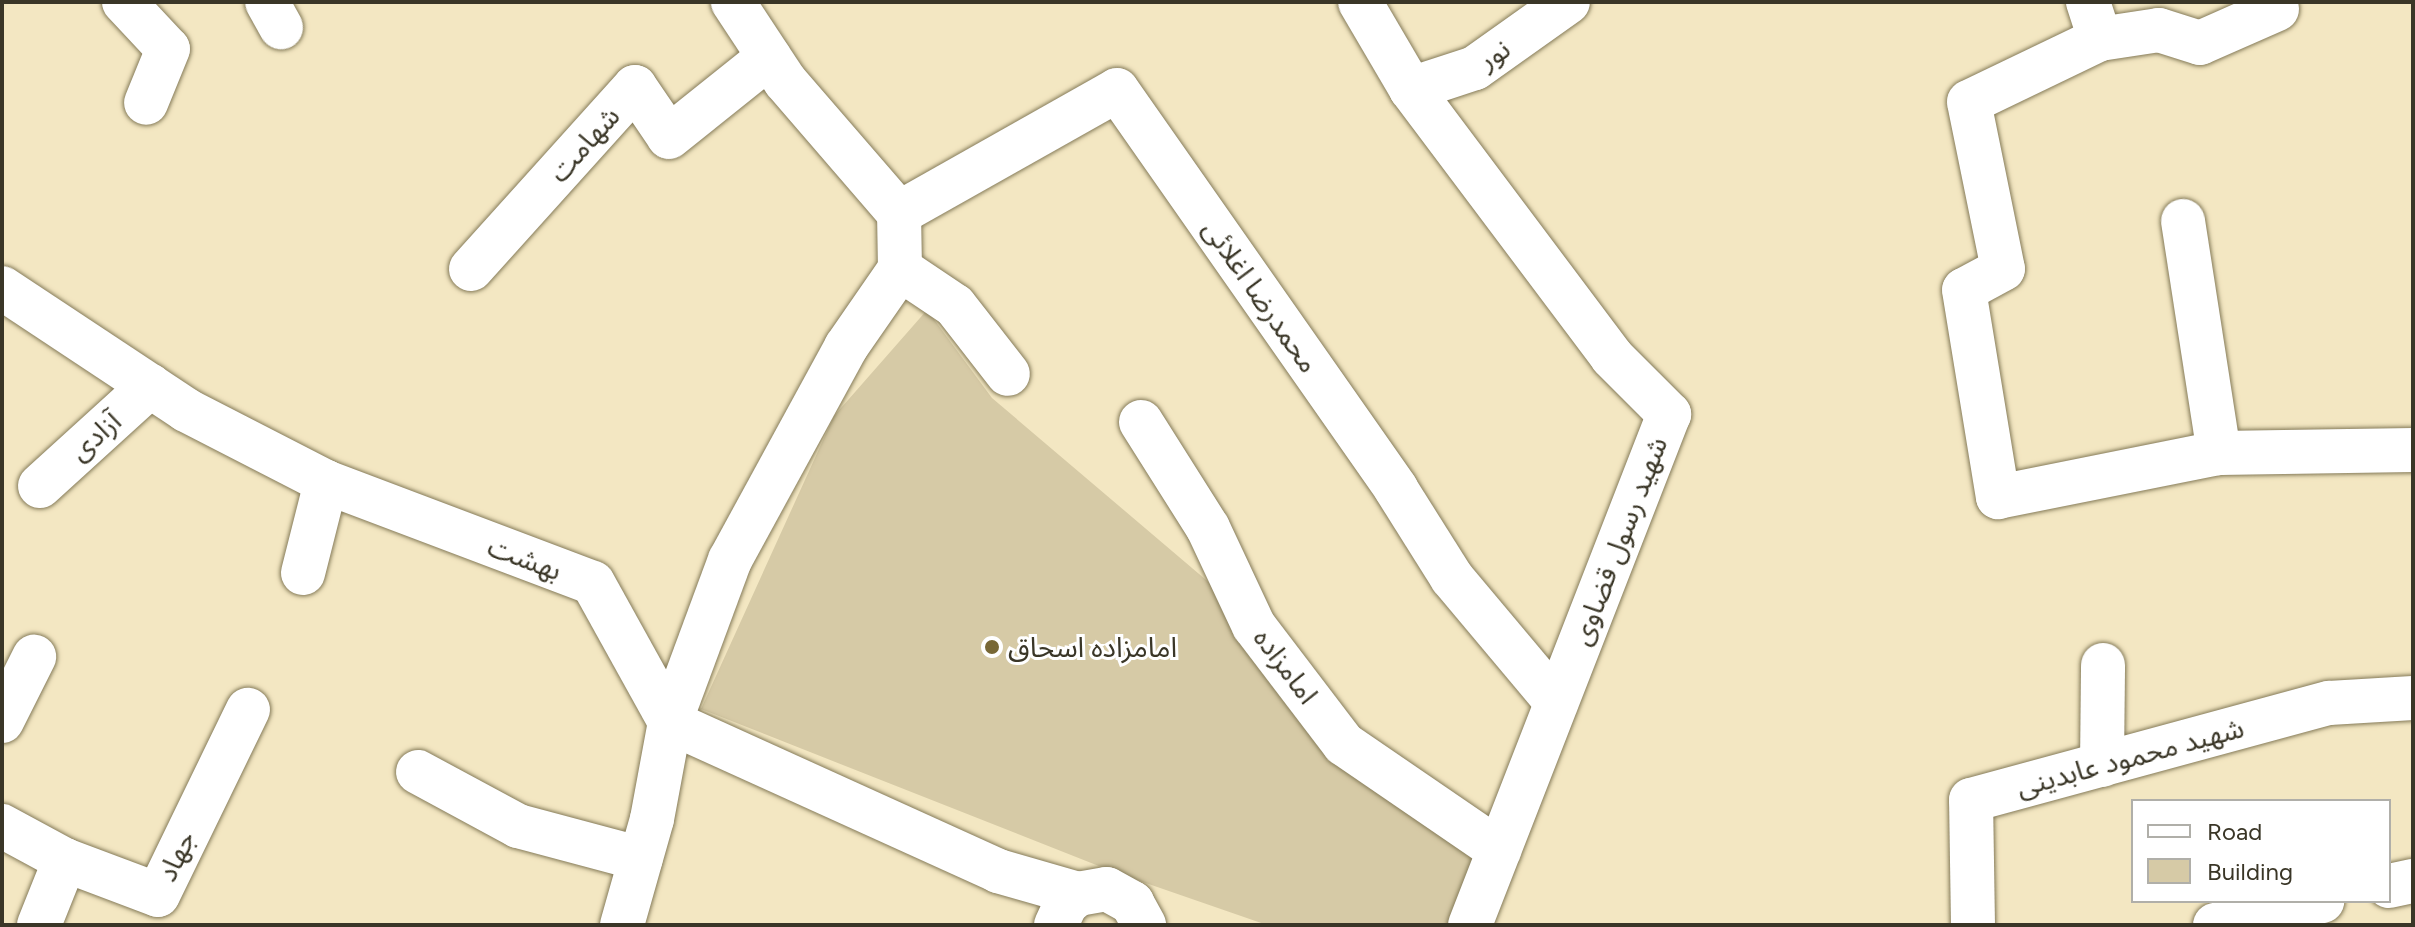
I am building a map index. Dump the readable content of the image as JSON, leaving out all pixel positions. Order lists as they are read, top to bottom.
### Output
{
  "streets": {
    "street": [
      "نور",
      "شهامت",
      "محمدرضا اغلائی",
      "آزادی",
      "شهید رسول قضاوی",
      "بهشت",
      "امامزاده",
      "شهید محمود عابدینی",
      "جهاد"
    ]
  },
  "crossings": [
    ["نور", "شهید رسول قضاوی"],
    ["محمدرضا اغلائی", "شهید رسول قضاوی"],
    ["آزادی", "بهشت"],
    ["شهید رسول قضاوی", "امامزاده"]
  ],
  "places": ["امامزاده اسحاق"],
  "legend": ["Road", "Building"]
}
